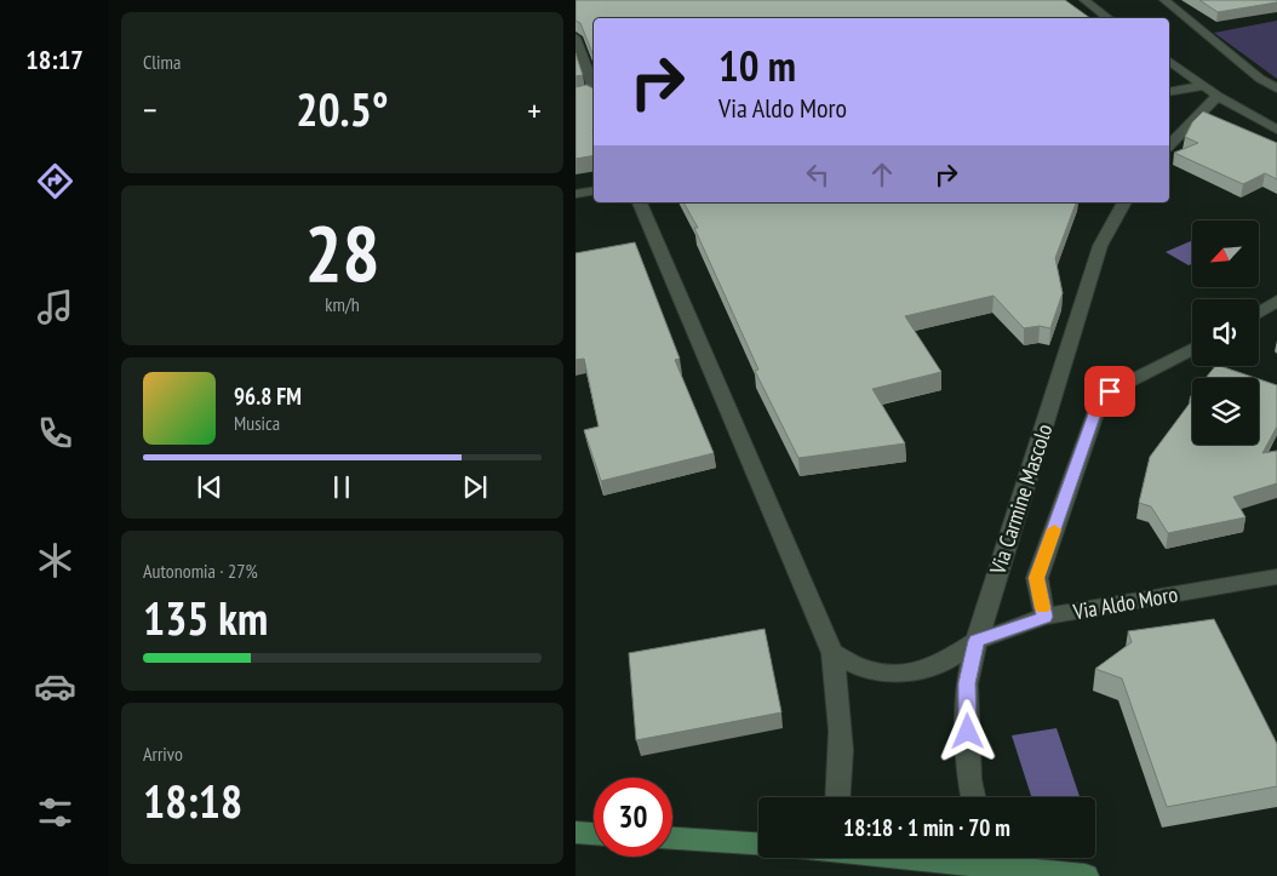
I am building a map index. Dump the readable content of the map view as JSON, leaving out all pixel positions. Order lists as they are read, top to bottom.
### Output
{
  "streets": {
    "street": ["Via Carmine Mascolo", "Via Aldo Moro"]
  },
  "crossings": [
    ["Via Carmine Mascolo", "Via Aldo Moro"]
  ],
  "north": "bottom left",
  "page": {
    "tabs": "18:17",
    "tile": [
      "Clima",
      ["28", "km/h"],
      ["Autonomia · 27%", "135 km"],
      ["Arrivo", "18:18"]
    ],
    "turn": ["10 m", "Via Aldo Moro"],
    "heat": ["−", "20.5°", "+"],
    "song": ["96.8 FM", "Musica"],
    "limit": "30",
    "trip": "18:18 · 1 min · 70 m"
  }
}
